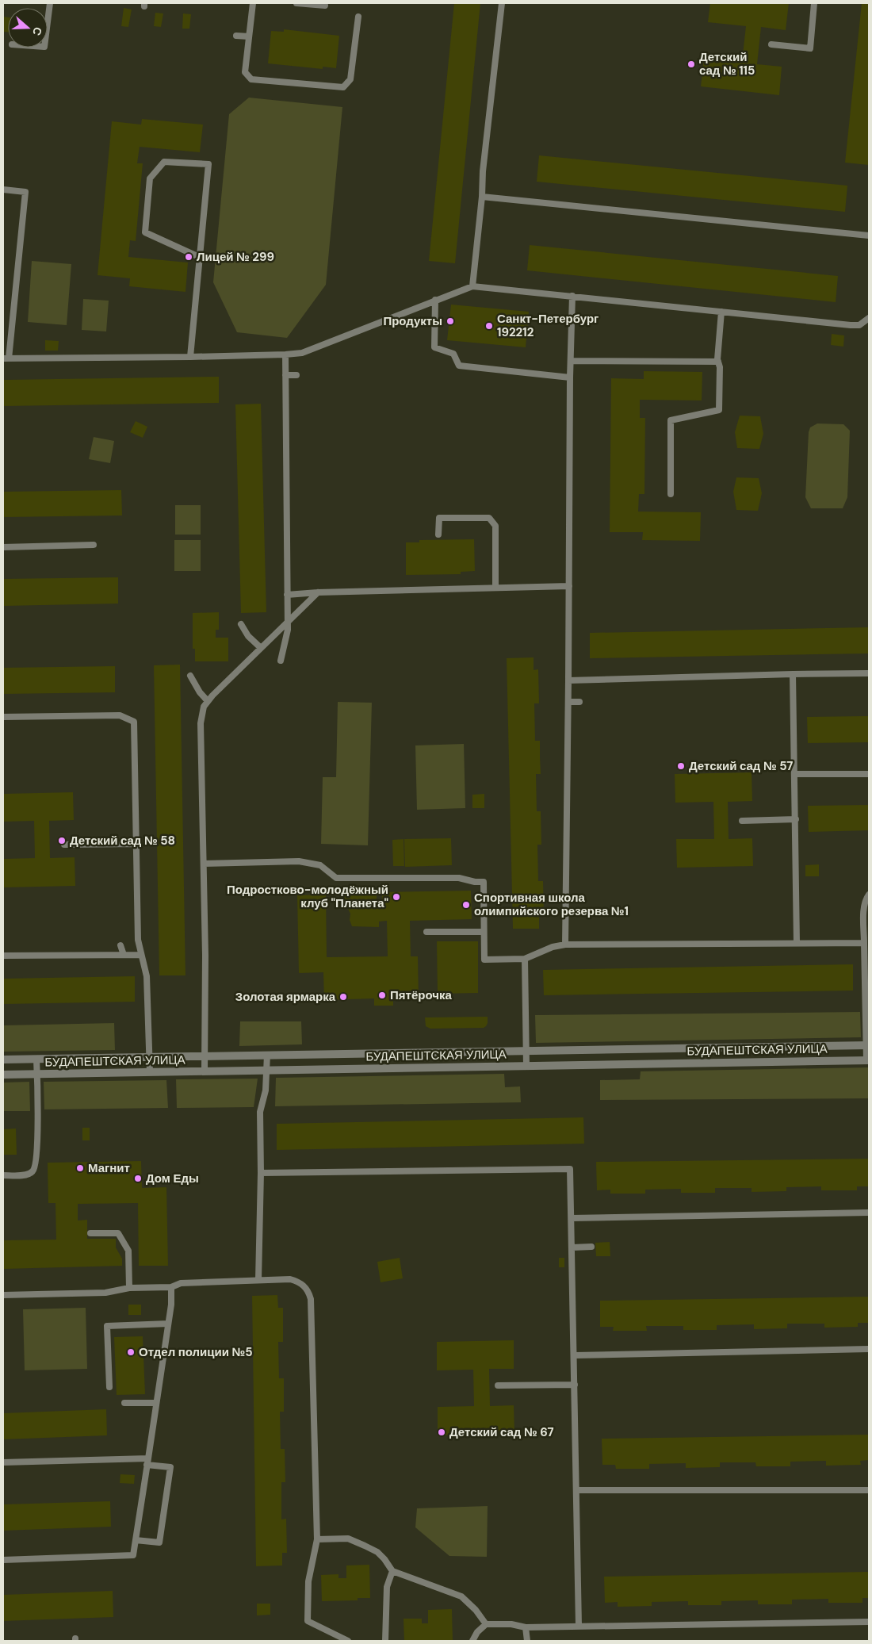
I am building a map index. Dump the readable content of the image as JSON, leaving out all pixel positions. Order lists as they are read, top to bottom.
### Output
{
  "streets": {
    "street": ["БУДАПЕШТСКАЯ УЛИЦА"]
  },
  "places": [
    "Детский сад № 115",
    "Лицей № 299",
    "Продукты",
    "Санкт-Петербург 192212",
    "Детский сад № 57",
    "Детский сад № 58",
    "Подростково-молодёжный клуб \"Планета\"",
    "Спортивная школа олимпийского резерва №1",
    "Пятёрочка",
    "Золотая ярмарка",
    "Магнит",
    "Дом Еды",
    "Отдел полиции №5",
    "Детский сад № 67"
  ],
  "north": "right"
}
